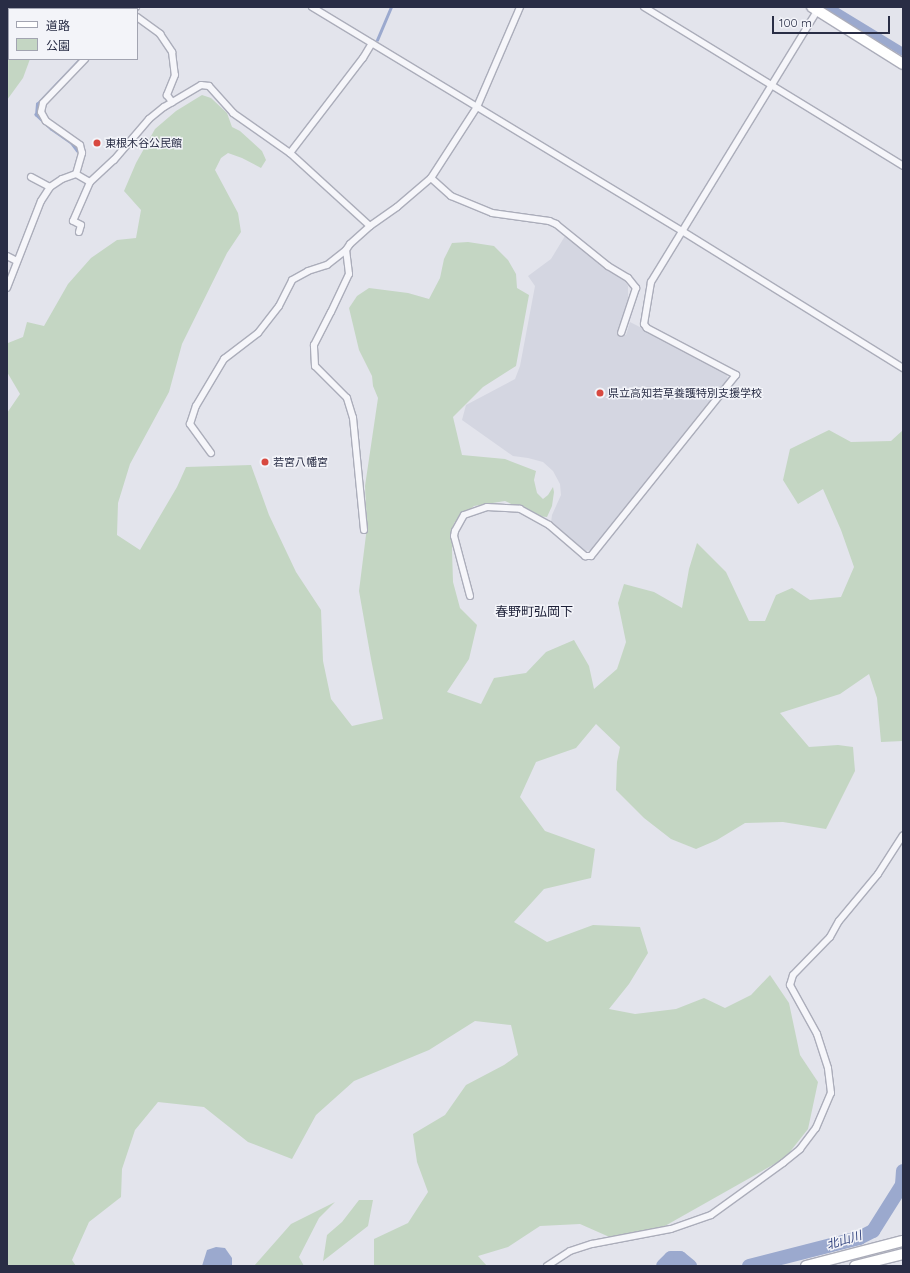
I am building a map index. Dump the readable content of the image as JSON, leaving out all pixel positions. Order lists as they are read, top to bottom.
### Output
{
  "districts": ["春野町弘岡下"],
  "water": ["北山川"],
  "places": ["東根木谷公民館", "県立高知若草養護特別支援学校", "若宮八幡宮"],
  "legend": ["道路", "公園"],
  "scale_bar": "100 m"
}
